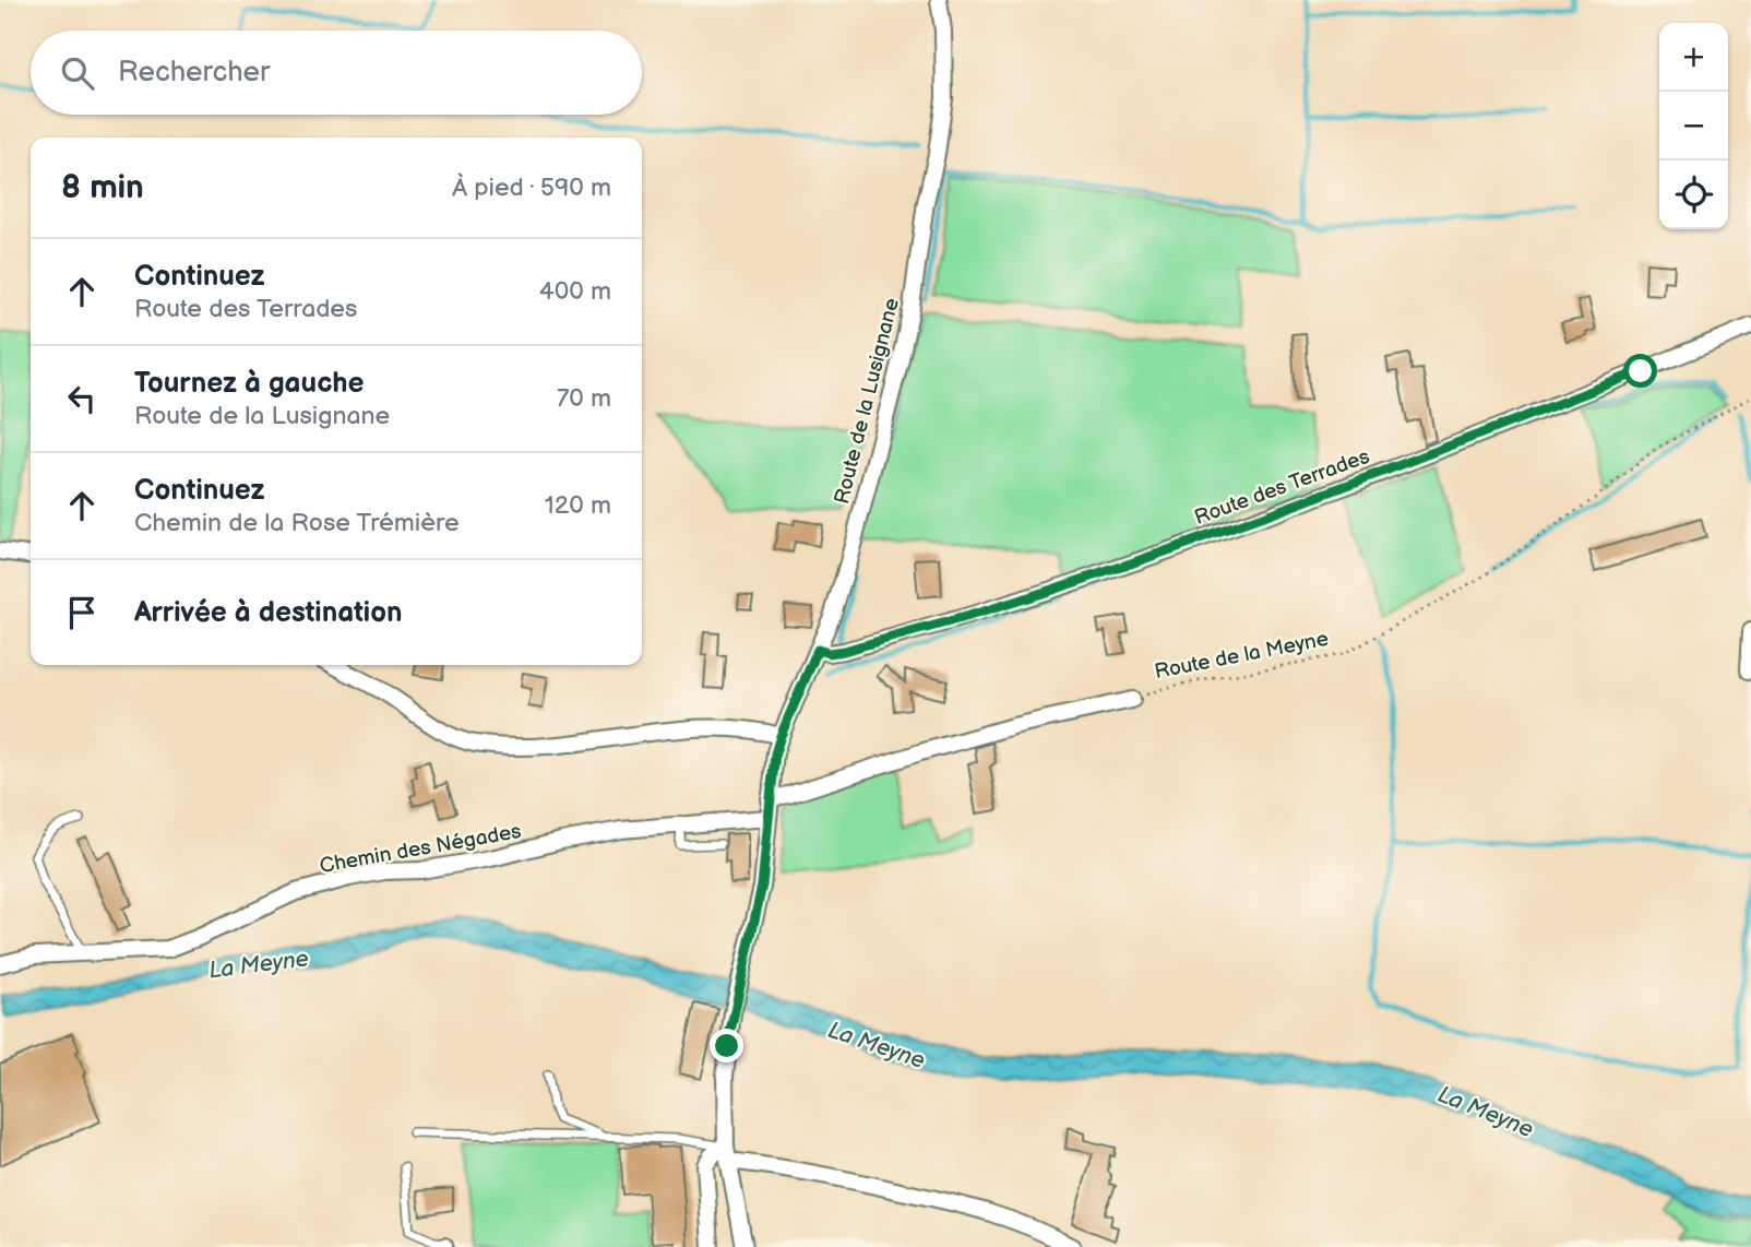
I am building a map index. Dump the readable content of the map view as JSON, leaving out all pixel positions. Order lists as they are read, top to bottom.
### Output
{
  "streets": {
    "street": [
      "Route de la Lusignane",
      "Route des Terrades",
      "Route de la Meyne",
      "Chemin des Négades"
    ]
  },
  "crossings": [
    ["Route de la Lusignane", "Route des Terrades"],
    ["Route de la Lusignane", "Route de la Meyne"],
    ["Route de la Lusignane", "Chemin des Négades"]
  ],
  "water": ["La Meyne"],
  "page": {
    "map_buttons": ["+", "−"],
    "search": "Rechercher",
    "heading": ["8 min", "À pied · 590 m"],
    "list": [
      ["Continuez", "Route des Terrades", "400 m"],
      ["Tournez à gauche", "Route de la Lusignane", "70 m"],
      ["Continuez", "Chemin de la Rose Trémière", "120 m"],
      "Arrivée à destination"
    ]
  }
}
